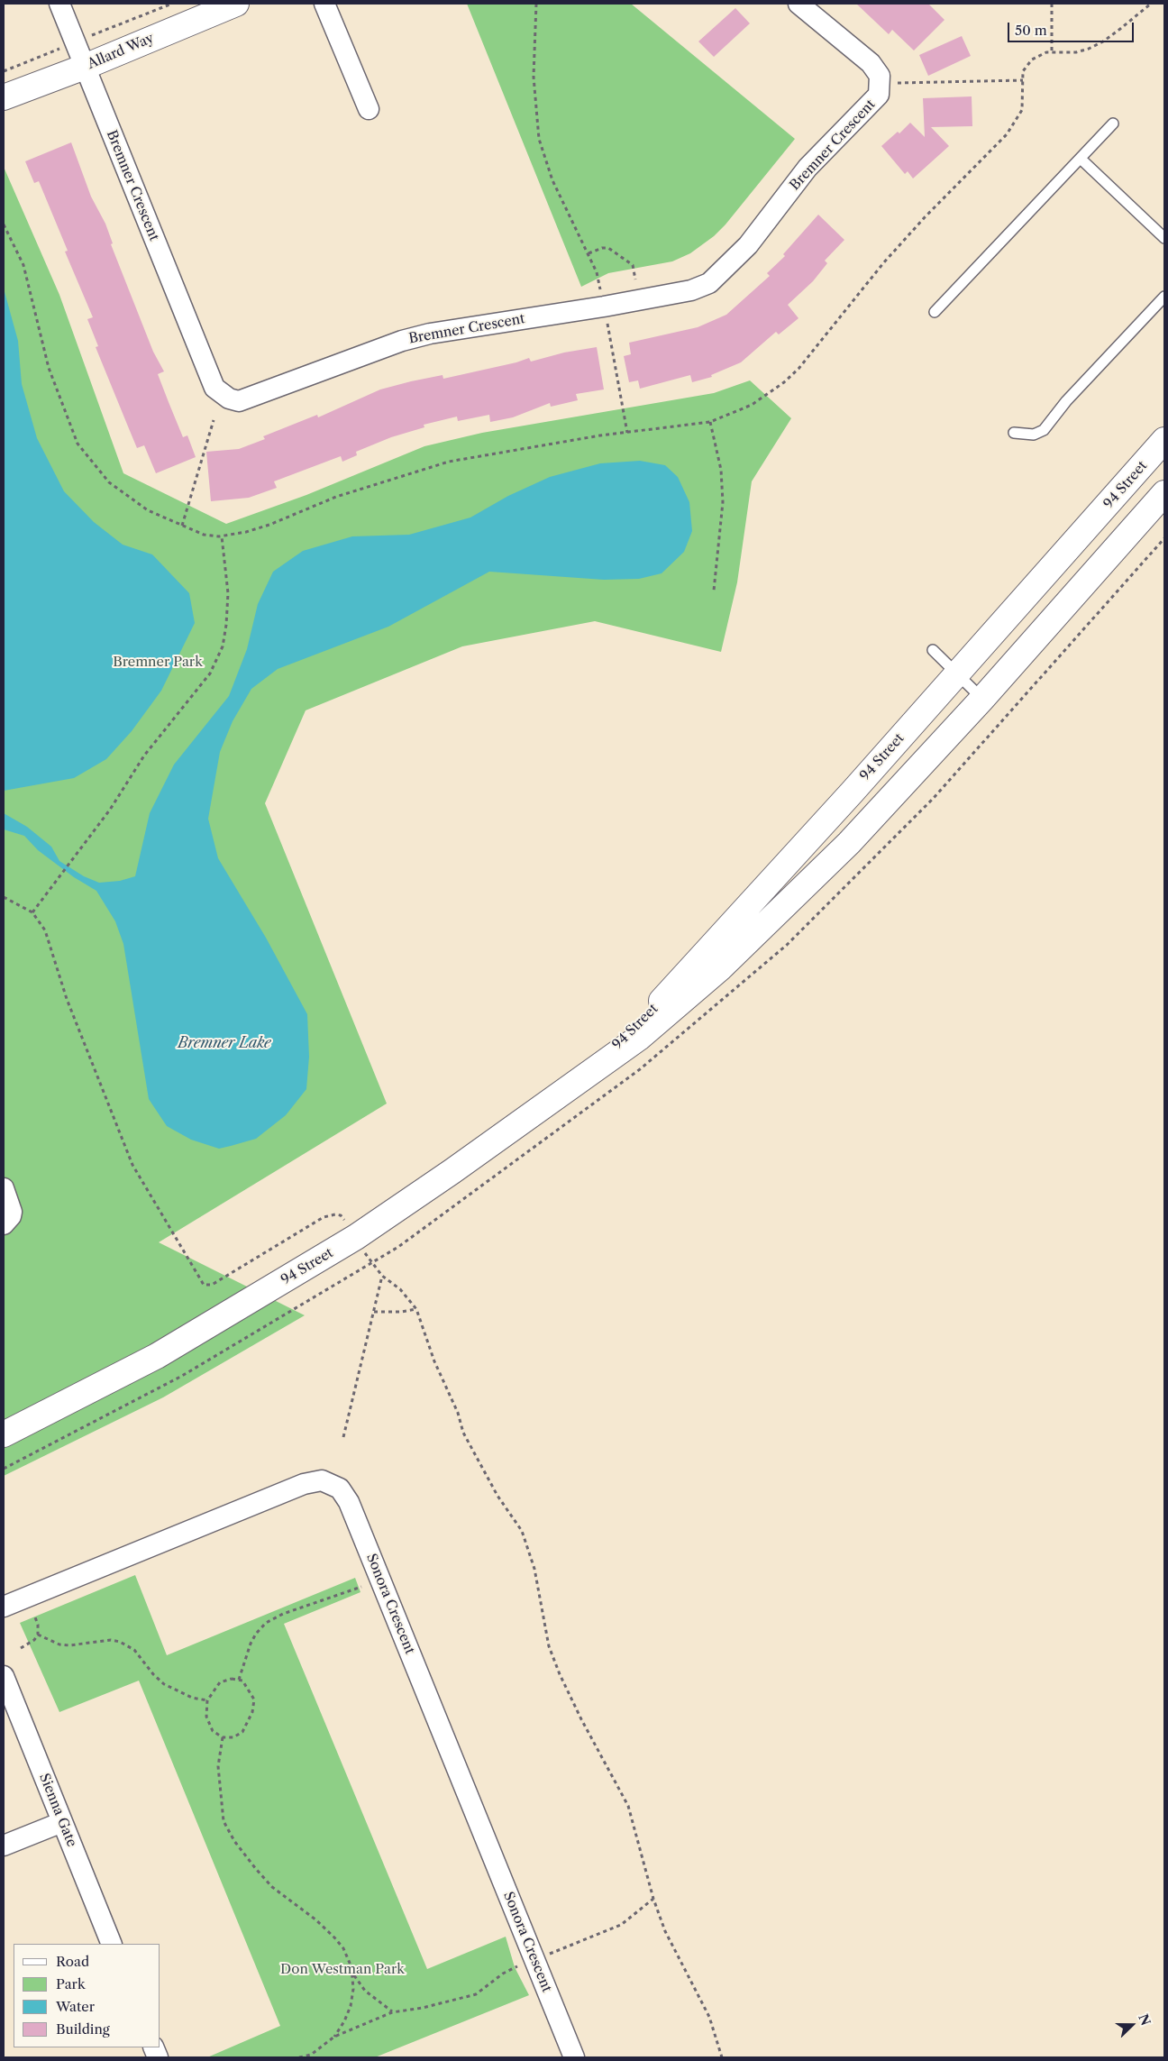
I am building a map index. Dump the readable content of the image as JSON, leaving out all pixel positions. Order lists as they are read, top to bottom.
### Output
{
  "streets": {
    "main road": ["Allard Way", "94 Street"],
    "street": ["Bremner Crescent", "Sonora Crescent", "Sienna Gate"]
  },
  "crossings": [
    ["Allard Way", "Bremner Crescent"]
  ],
  "water": ["Bremner Lake"],
  "parks": ["Bremner Park", "Don Westman Park"],
  "legend": [
    "Road",
    "Park",
    "Water",
    "Building"
  ],
  "scale_bar": "50 m",
  "north": "right"
}
